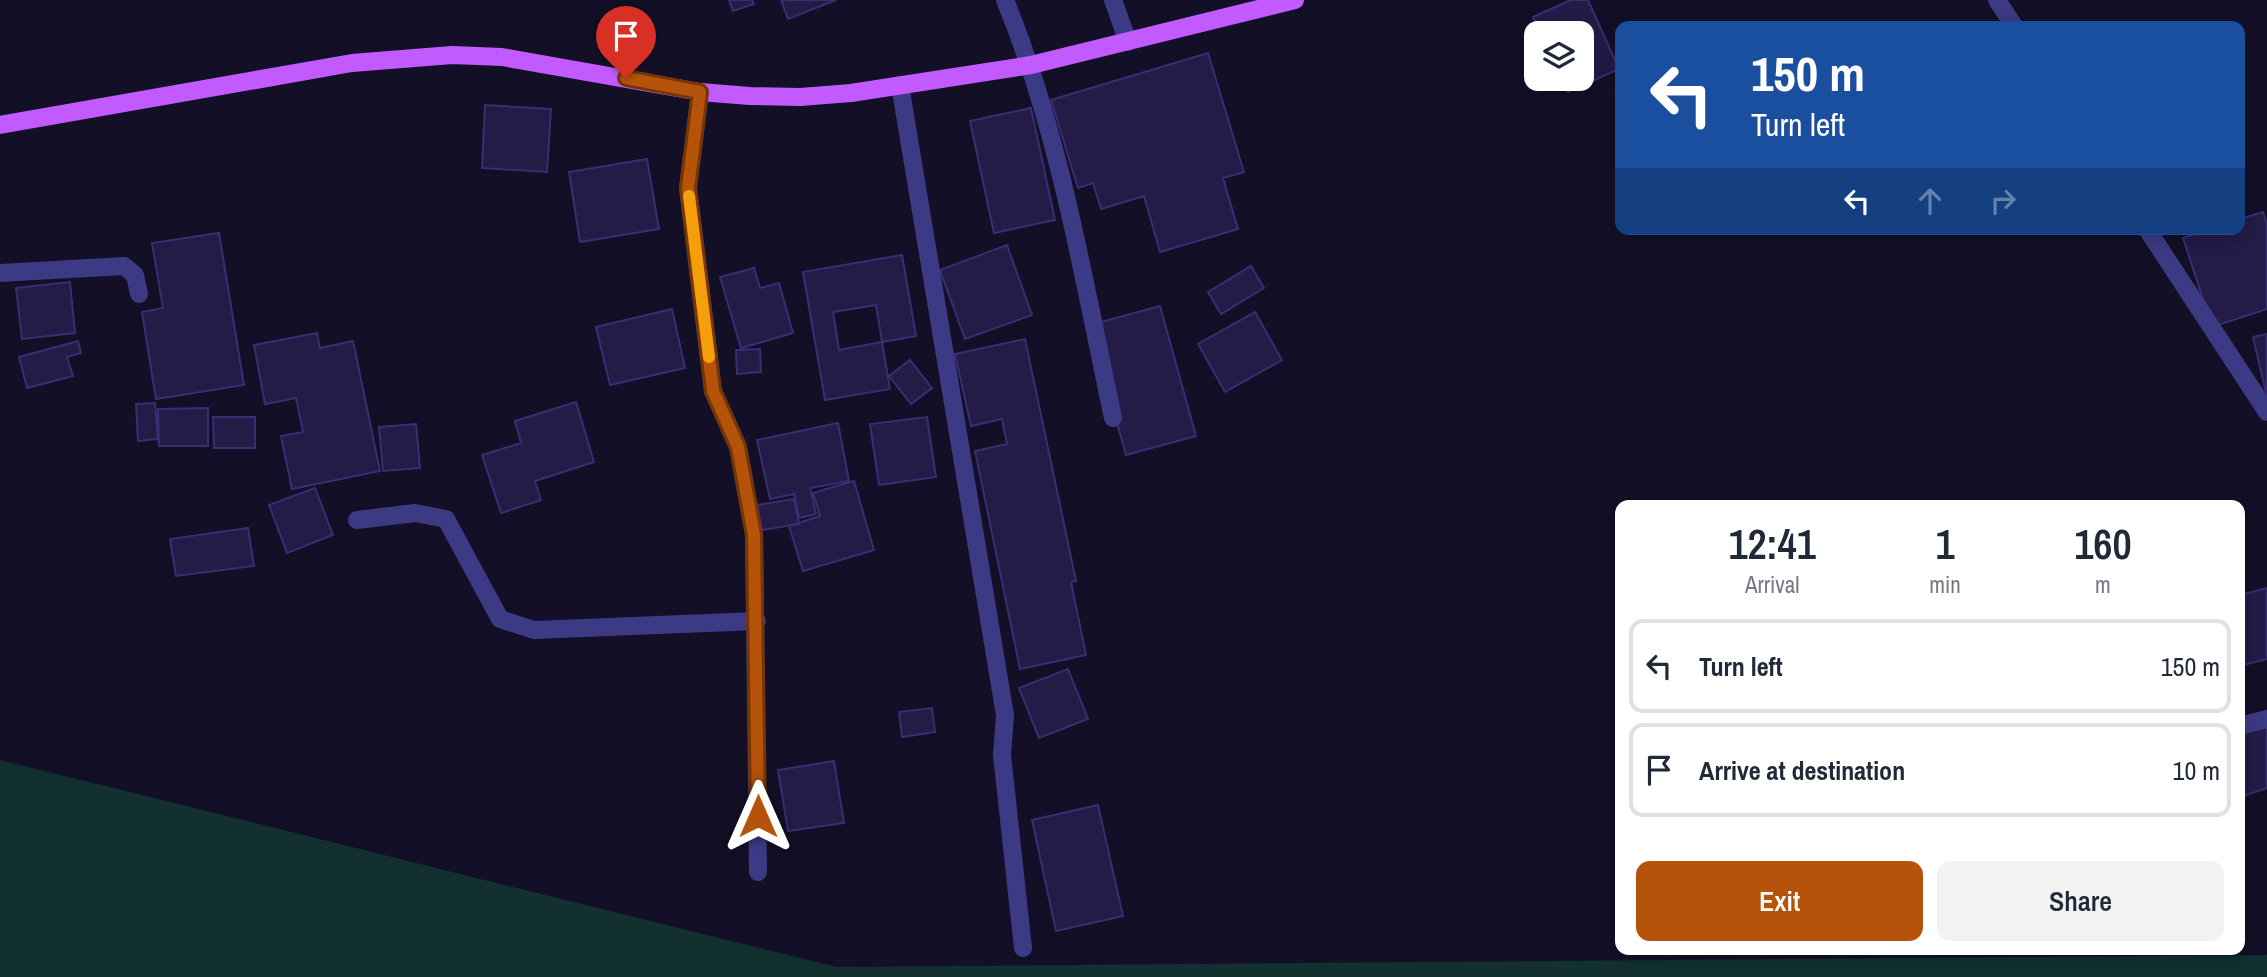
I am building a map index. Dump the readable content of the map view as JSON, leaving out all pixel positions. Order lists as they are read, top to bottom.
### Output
{
  "page": {
    "turn": ["150 m", "Turn left"],
    "eta": [
      "12:41",
      "Arrival",
      "1",
      "min",
      "160",
      "m"
    ],
    "list": [
      {
        "name": "Turn left",
        "value": "150 m"
      },
      {
        "name": "Arrive at destination",
        "value": "10 m"
      }
    ],
    "buttons": ["Exit", "Share"]
  }
}
